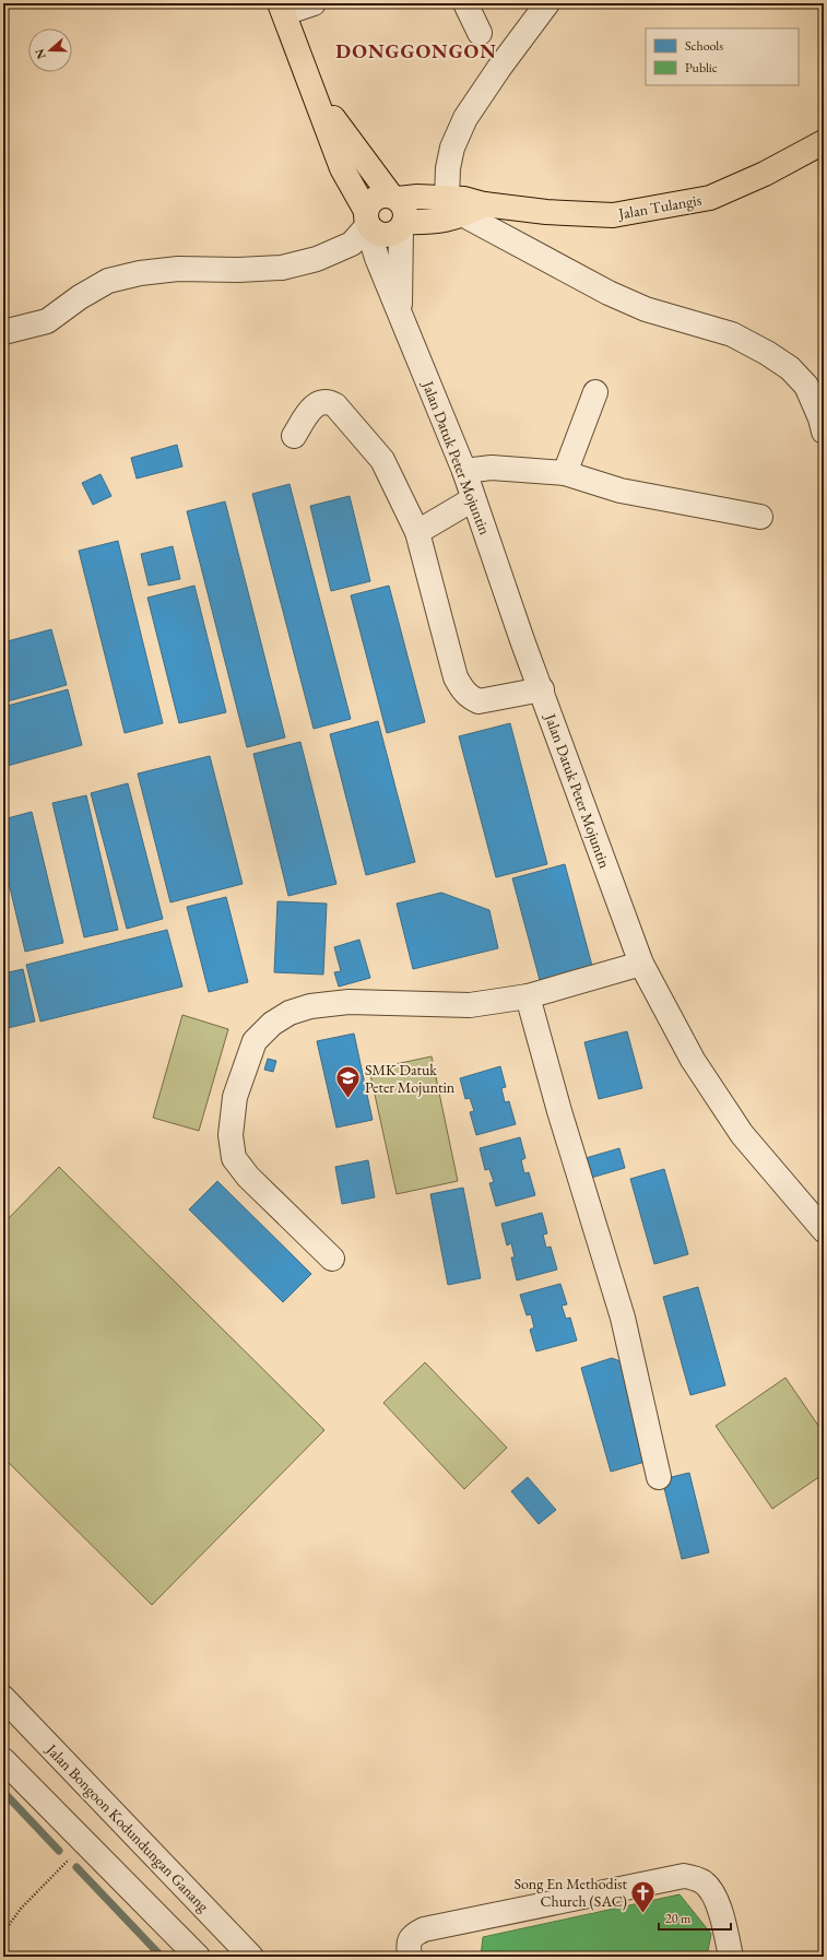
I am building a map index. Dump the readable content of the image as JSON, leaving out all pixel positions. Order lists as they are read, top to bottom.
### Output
{
  "streets": {
    "main road": ["Jalan Tulangis", "Jalan Datuk Peter Mojuntin"],
    "street": ["Jalan Bongoon Kodundungan Ganang"]
  },
  "crossings": [
    ["Jalan Tulangis", "Jalan Datuk Peter Mojuntin"]
  ],
  "districts": ["DONGGONGON"],
  "places": {
    "school or university": ["SMK Datuk Peter Mojuntin"],
    "church": ["Song En Methodist Church (SAC)"]
  },
  "legend": ["Schools", "Public"],
  "scale_bar": "20 m",
  "north": "left"
}
